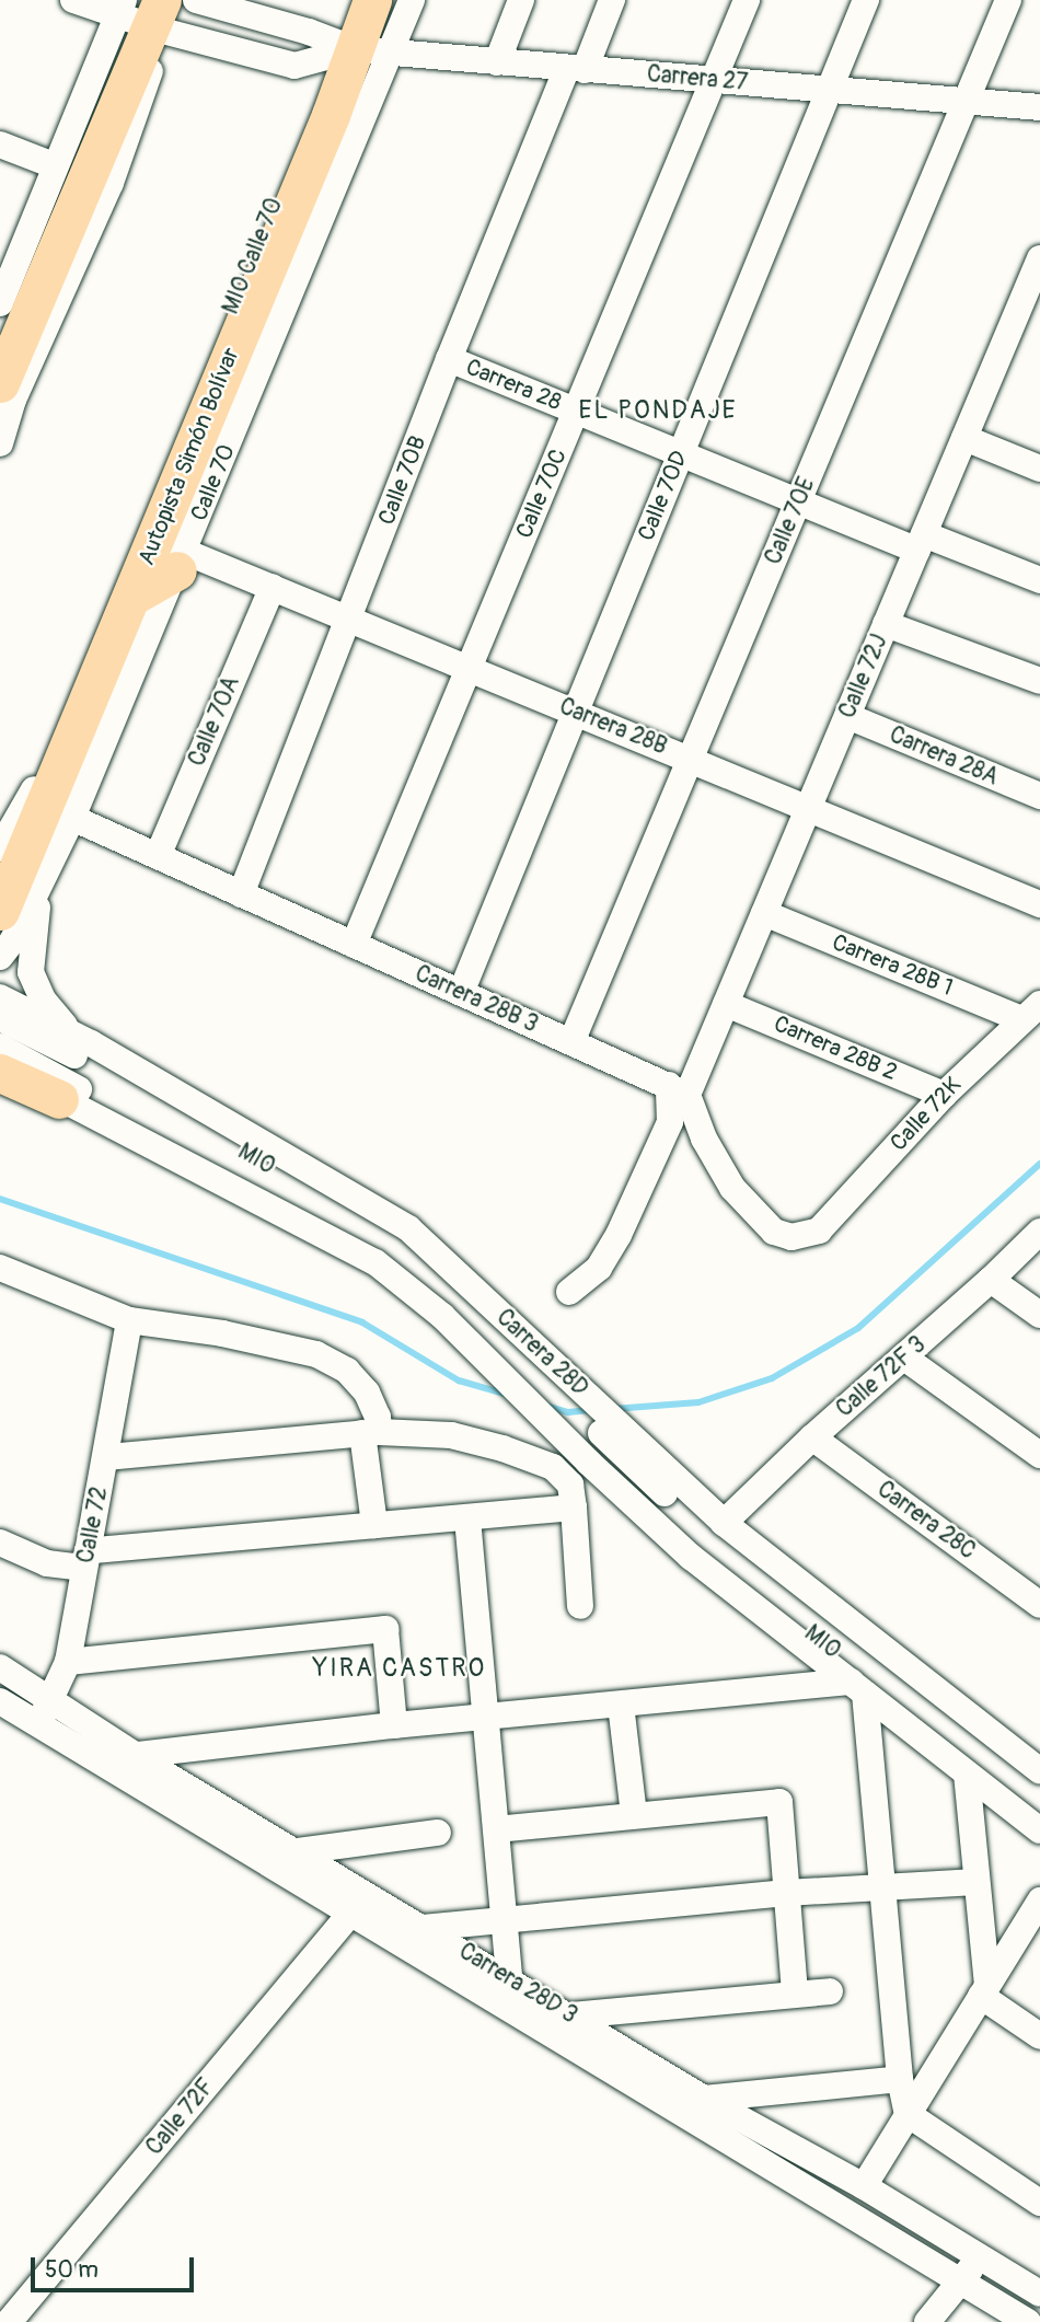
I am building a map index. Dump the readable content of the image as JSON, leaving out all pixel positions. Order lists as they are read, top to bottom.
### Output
{
  "streets": {
    "highway": ["Autopista Simón Bolívar"],
    "street": [
      "Carrera 27",
      "MIO Calle 70",
      "Carrera 28",
      "Calle 70B",
      "Calle 70",
      "Calle 70C",
      "Calle 70D",
      "Calle 70E",
      "Calle 72J",
      "Calle 70A",
      "Carrera 28B",
      "Carrera 28A",
      "Carrera 28B 1",
      "Carrera 28B 3",
      "Carrera 28B 2",
      "Calle 72K",
      "MIO",
      "Carrera 28D",
      "Calle 72F 3",
      "Carrera 28C",
      "Calle 72",
      "Carrera 28D 3",
      "Calle 72F"
    ]
  },
  "crossings": [
    ["Carrera 27", "MIO Calle 70"],
    ["Carrera 27", "Autopista Simón Bolívar"],
    ["Carrera 27", "Calle 70B"],
    ["Carrera 27", "Calle 70"],
    ["Carrera 27", "Calle 70C"],
    ["Carrera 27", "Calle 70D"],
    ["Carrera 27", "Calle 70E"],
    ["MIO Calle 70", "Autopista Simón Bolívar"],
    ["MIO Calle 70", "Calle 70"],
    ["Carrera 28", "Calle 70B"],
    ["Carrera 28", "Calle 70C"],
    ["Carrera 28", "Calle 70D"],
    ["Carrera 28", "Calle 70E"],
    ["Carrera 28", "Calle 72J"],
    ["Autopista Simón Bolívar", "Calle 70"],
    ["Calle 70B", "Carrera 28B"],
    ["Calle 70B", "Carrera 28B 3"],
    ["Calle 70", "Carrera 28B"],
    ["Calle 70", "Carrera 28B 3"],
    ["Calle 70C", "Carrera 28B"],
    ["Calle 70C", "Carrera 28B 3"],
    ["Calle 70D", "Carrera 28B"],
    ["Calle 70D", "Carrera 28B 3"],
    ["Calle 70E", "Carrera 28B"],
    ["Calle 70E", "Carrera 28B 3"],
    ["Calle 72J", "Carrera 28B"],
    ["Calle 72J", "Carrera 28A"],
    ["Calle 72J", "Carrera 28B 1"],
    ["Calle 72J", "Carrera 28B 3"],
    ["Calle 72J", "Carrera 28B 2"],
    ["Calle 72J", "Calle 72K"],
    ["Calle 70A", "Carrera 28B"],
    ["Calle 70A", "Carrera 28B 3"],
    ["Carrera 28B 1", "Calle 72K"],
    ["Carrera 28B 3", "Calle 72K"],
    ["Carrera 28B 2", "Calle 72K"],
    ["MIO", "Carrera 28D"],
    ["Carrera 28D", "Calle 72F 3"],
    ["Calle 72F 3", "Carrera 28C"],
    ["Calle 72", "Carrera 28D 3"],
    ["Carrera 28D 3", "Calle 72F"]
  ],
  "districts": ["EL PONDAJE", "YIRA CASTRO"],
  "scale_bar": "50 m"
}
